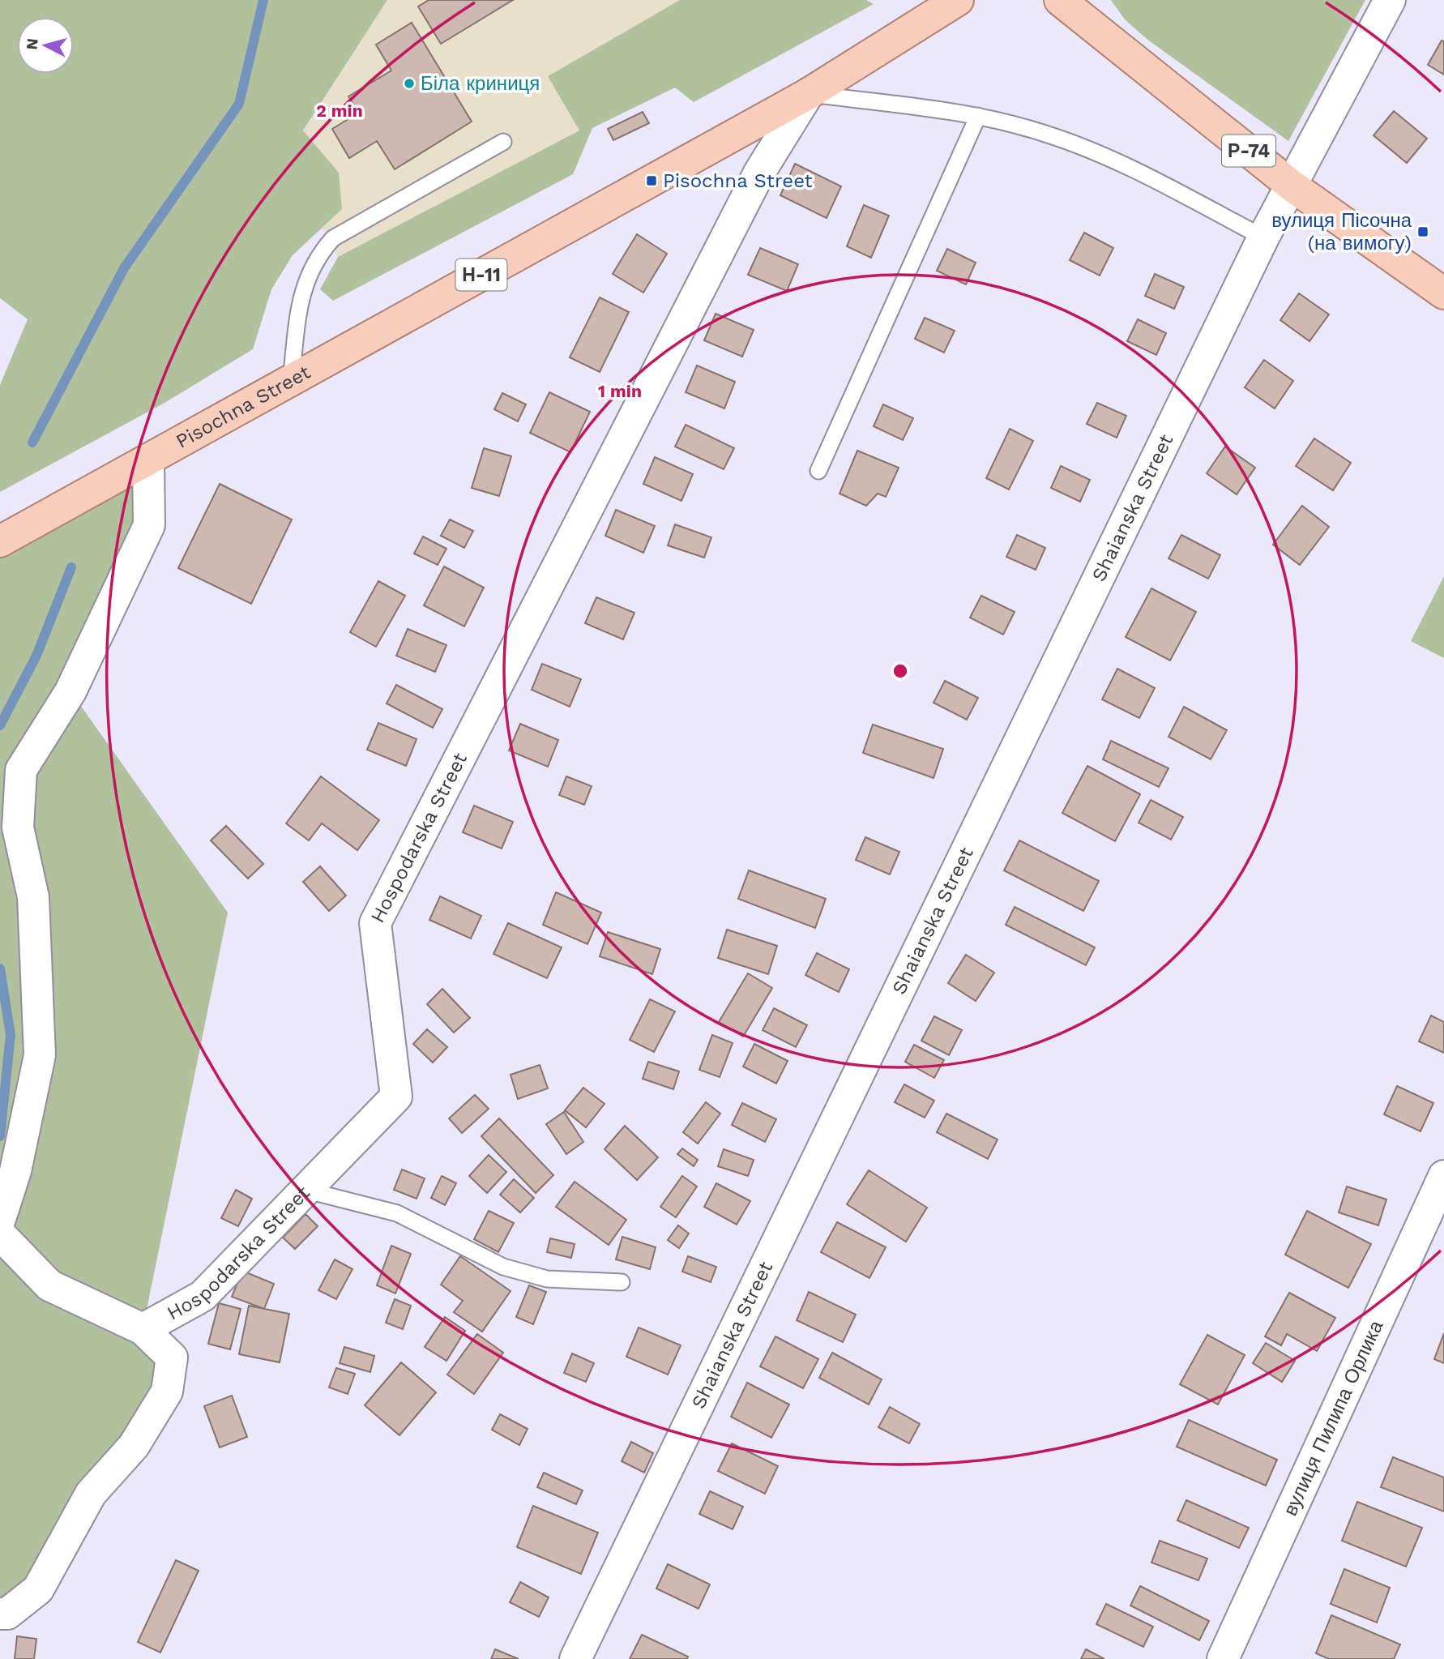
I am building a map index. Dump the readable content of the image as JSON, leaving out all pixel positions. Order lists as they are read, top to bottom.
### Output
{
  "streets": {
    "main road": ["Р-74", "Н-11", "Pisochna Street"],
    "street": ["Shaianska Street", "Hospodarska Street", "вулиця Пилипа Орлика"]
  },
  "crossings": [
    ["Р-74", "Shaianska Street"],
    ["Pisochna Street", "Hospodarska Street"]
  ],
  "places": {
    "other": ["Біла криниця"],
    "transit": ["Pisochna Street", "вулиця Пісочна (на вимогу)"]
  },
  "north": "left",
  "rings": ["2 min", "1 min"]
}
